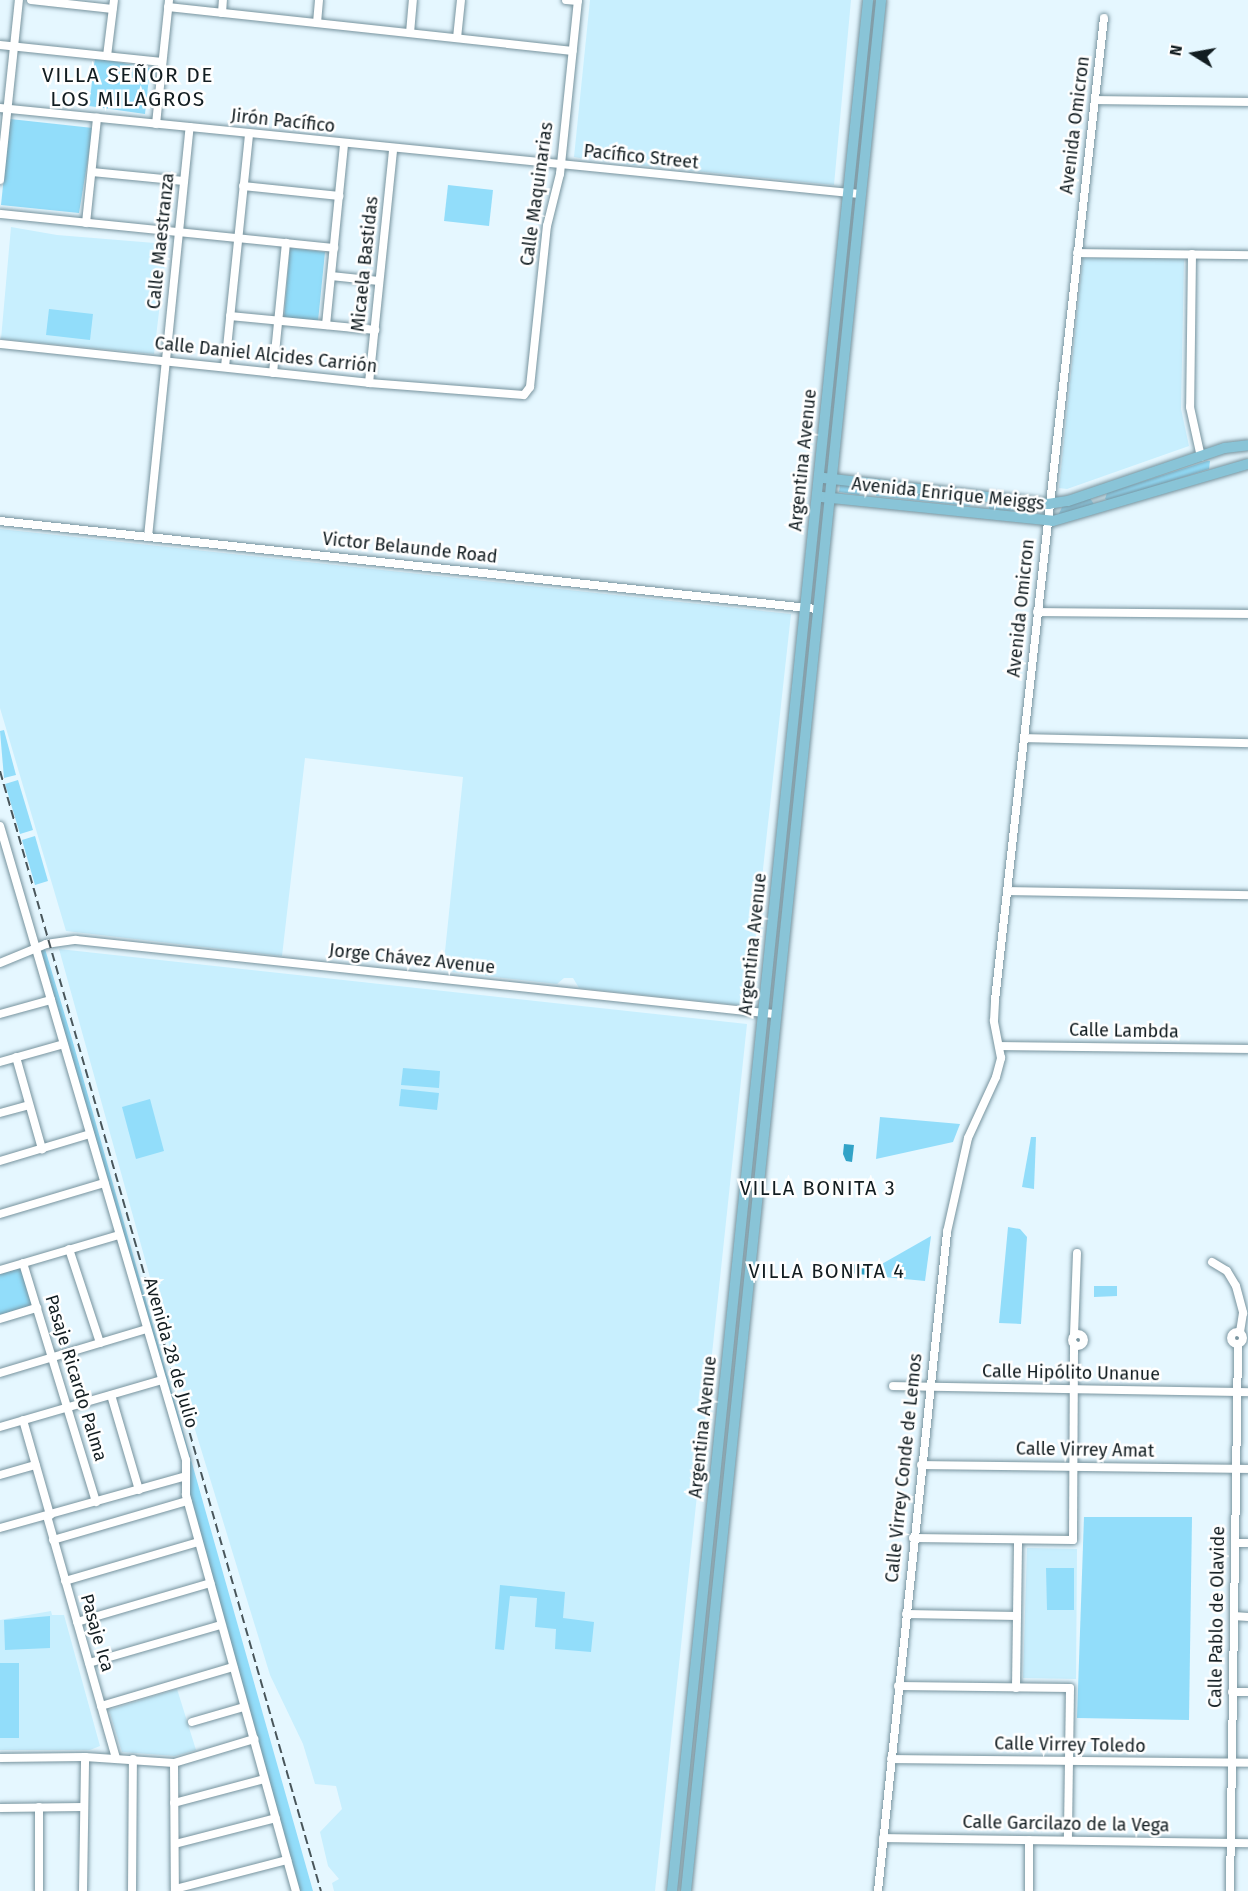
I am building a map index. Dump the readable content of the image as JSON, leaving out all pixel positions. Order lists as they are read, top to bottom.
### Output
{
  "streets": {
    "main road": ["Argentina Avenue", "Avenida Enrique Meiggs"],
    "street": [
      "Jirón Pacífico",
      "Avenida Omicron",
      "Pacífico Street",
      "Calle Maquinarias",
      "Calle Maestranza",
      "Micaela Bastidas",
      "Calle Daniel Alcides Carrión",
      "Victor Belaunde Road",
      "Jorge Chávez Avenue",
      "Calle Lambda",
      "Avenida 28 de Julio",
      "Calle Hipólito Unanue",
      "Pasaje Ricardo Palma",
      "Calle Virrey Amat",
      "Calle Virrey Conde de Lemos",
      "Calle Pablo de Olavide",
      "Pasaje Ica",
      "Calle Virrey Toledo",
      "Calle Garcilazo de la Vega"
    ]
  },
  "crossings": [
    ["Jirón Pacífico", "Pacífico Street"],
    ["Jirón Pacífico", "Calle Maquinarias"],
    ["Jirón Pacífico", "Calle Maestranza"],
    ["Jirón Pacífico", "Micaela Bastidas"],
    ["Avenida Omicron", "Avenida Enrique Meiggs"],
    ["Avenida Omicron", "Calle Lambda"],
    ["Avenida Omicron", "Calle Virrey Conde de Lemos"],
    ["Pacífico Street", "Calle Maquinarias"],
    ["Pacífico Street", "Argentina Avenue"],
    ["Calle Maquinarias", "Calle Daniel Alcides Carrión"],
    ["Calle Maestranza", "Calle Daniel Alcides Carrión"],
    ["Calle Maestranza", "Victor Belaunde Road"],
    ["Micaela Bastidas", "Calle Daniel Alcides Carrión"],
    ["Argentina Avenue", "Avenida Enrique Meiggs"],
    ["Argentina Avenue", "Victor Belaunde Road"],
    ["Argentina Avenue", "Jorge Chávez Avenue"],
    ["Jorge Chávez Avenue", "Avenida 28 de Julio"],
    ["Calle Hipólito Unanue", "Calle Virrey Conde de Lemos"],
    ["Calle Hipólito Unanue", "Calle Pablo de Olavide"],
    ["Calle Virrey Amat", "Calle Virrey Conde de Lemos"],
    ["Calle Virrey Amat", "Calle Pablo de Olavide"],
    ["Calle Virrey Conde de Lemos", "Calle Virrey Toledo"],
    ["Calle Virrey Conde de Lemos", "Calle Garcilazo de la Vega"],
    ["Calle Pablo de Olavide", "Calle Virrey Toledo"],
    ["Calle Pablo de Olavide", "Calle Garcilazo de la Vega"]
  ],
  "districts": ["VILLA SEÑOR DE LOS MILAGROS", "VILLA BONITA 3", "VILLA BONITA 4"],
  "north": "left"
}
